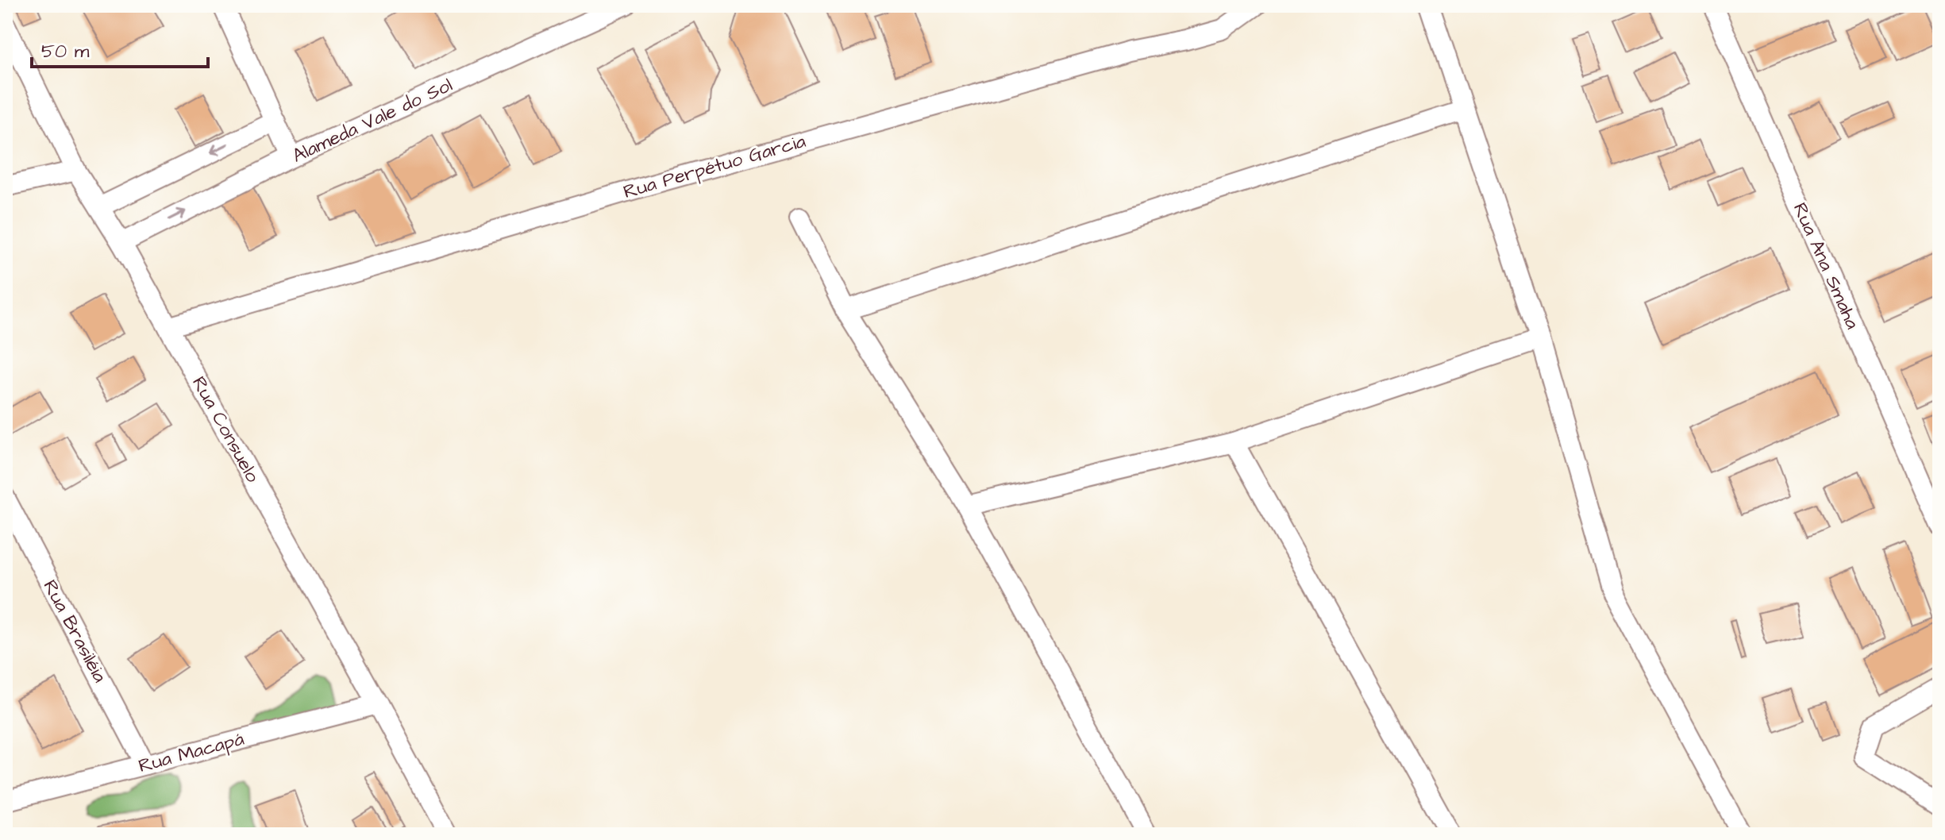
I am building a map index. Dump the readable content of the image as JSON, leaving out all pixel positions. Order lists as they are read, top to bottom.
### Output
{
  "streets": {
    "street": [
      "Alameda Vale do Sol",
      "Rua Perpétuo Garcia",
      "Rua Ana Smaha",
      "Rua Consuelo",
      "Rua Brasiléia",
      "Rua Macapá"
    ]
  },
  "crossings": [
    ["Alameda Vale do Sol", "Rua Consuelo"],
    ["Rua Perpétuo Garcia", "Rua Consuelo"],
    ["Rua Consuelo", "Rua Macapá"],
    ["Rua Brasiléia", "Rua Macapá"]
  ],
  "scale_bar": "50 m"
}
